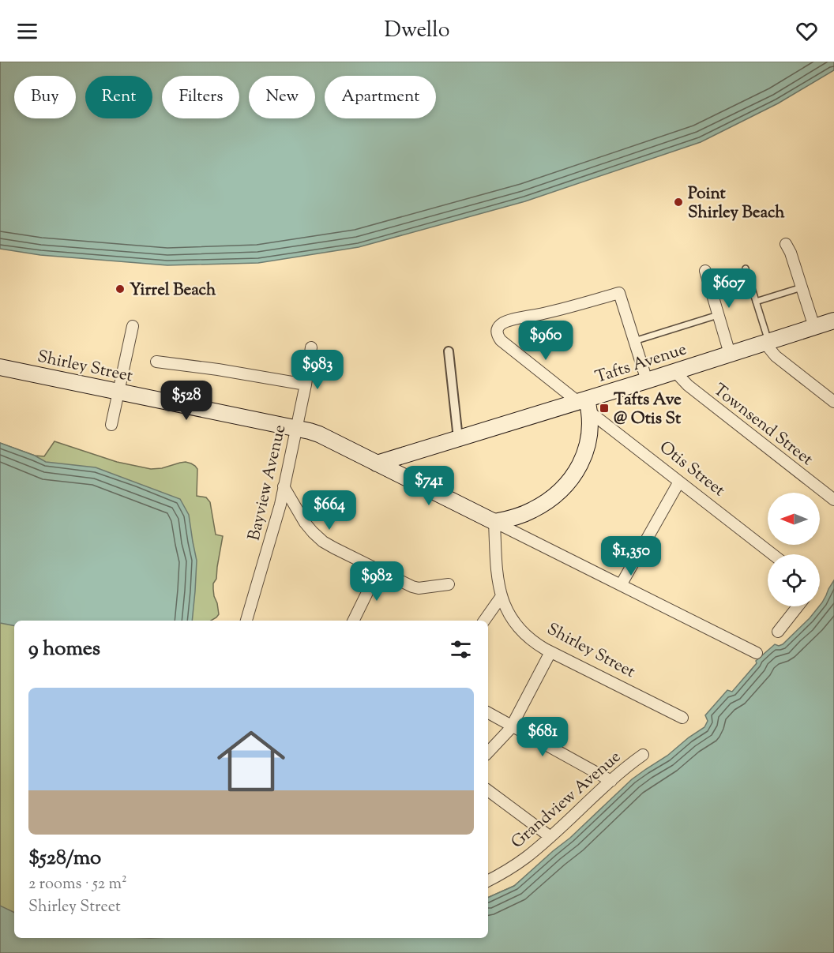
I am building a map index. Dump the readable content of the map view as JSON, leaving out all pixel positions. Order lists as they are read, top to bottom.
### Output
{
  "streets": {
    "main road": ["Tafts Avenue", "Shirley Street"],
    "street": [
      "Townsend Street",
      "Otis Street",
      "Bayview Avenue",
      "Grandview Avenue"
    ]
  },
  "crossings": [
    ["Tafts Avenue", "Shirley Street"],
    ["Tafts Avenue", "Townsend Street"],
    ["Tafts Avenue", "Otis Street"],
    ["Shirley Street", "Bayview Avenue"]
  ],
  "places": {
    "other": ["Point Shirley Beach", "Yirrel Beach"],
    "transit": ["Tafts Ave @ Otis St"]
  },
  "north": "left",
  "page": {
    "header": "Dwello",
    "chip": [
      "Buy",
      "Rent",
      "Filters",
      "New",
      "Apartment"
    ],
    "price": [
      "$607",
      "$960",
      "$983",
      "$528",
      "$741",
      "$664",
      "$1,350",
      "$982",
      "$681"
    ],
    "heading": "9 homes",
    "list": [
      {
        "name": "$528/mo",
        "note": "2 rooms · 52 m² · Shirley Street"
      }
    ]
  }
}
